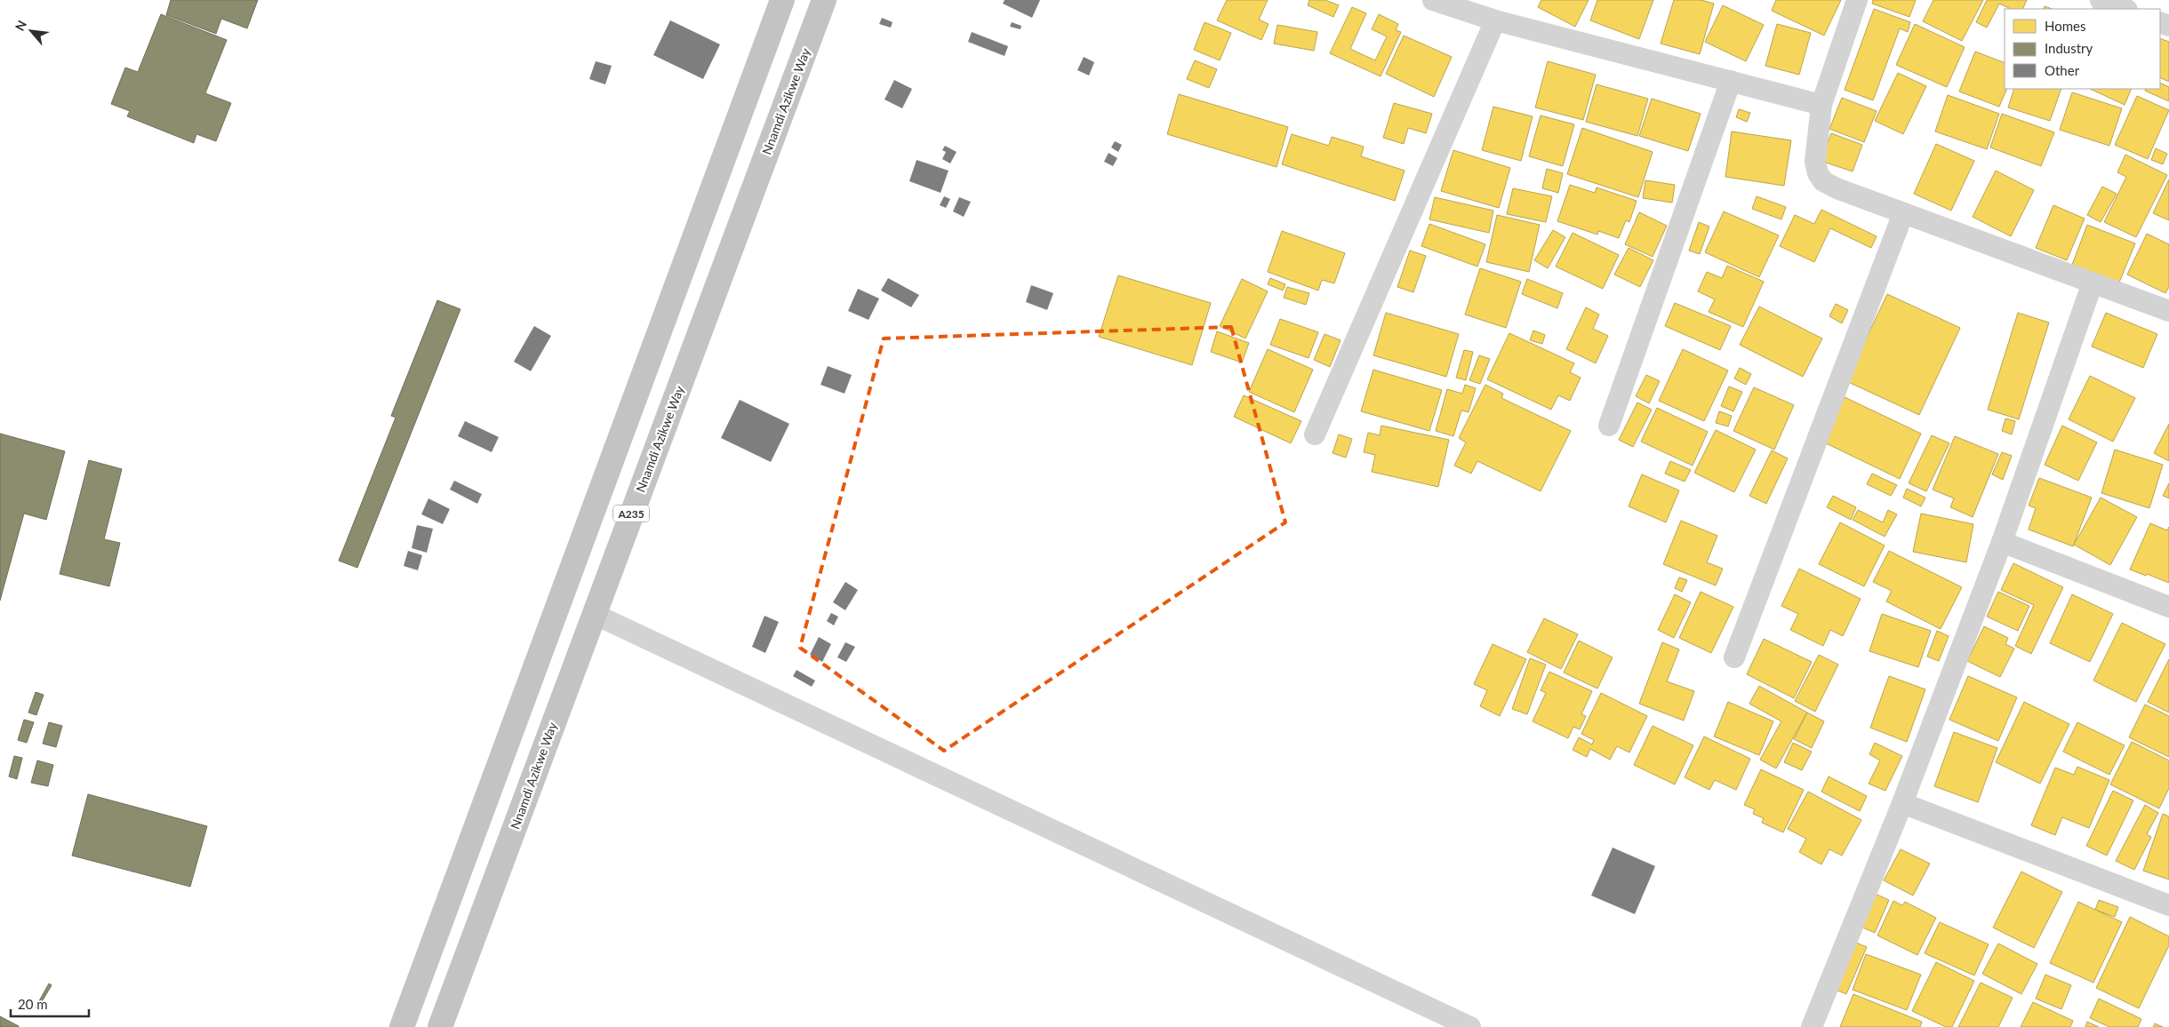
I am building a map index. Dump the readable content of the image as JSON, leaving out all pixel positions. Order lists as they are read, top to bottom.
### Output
{
  "streets": {
    "highway": ["Nnamdi Azikwe Way", "A235"]
  },
  "legend": ["Homes", "Industry", "Other"],
  "scale_bar": "20 m",
  "north": "top left"
}
